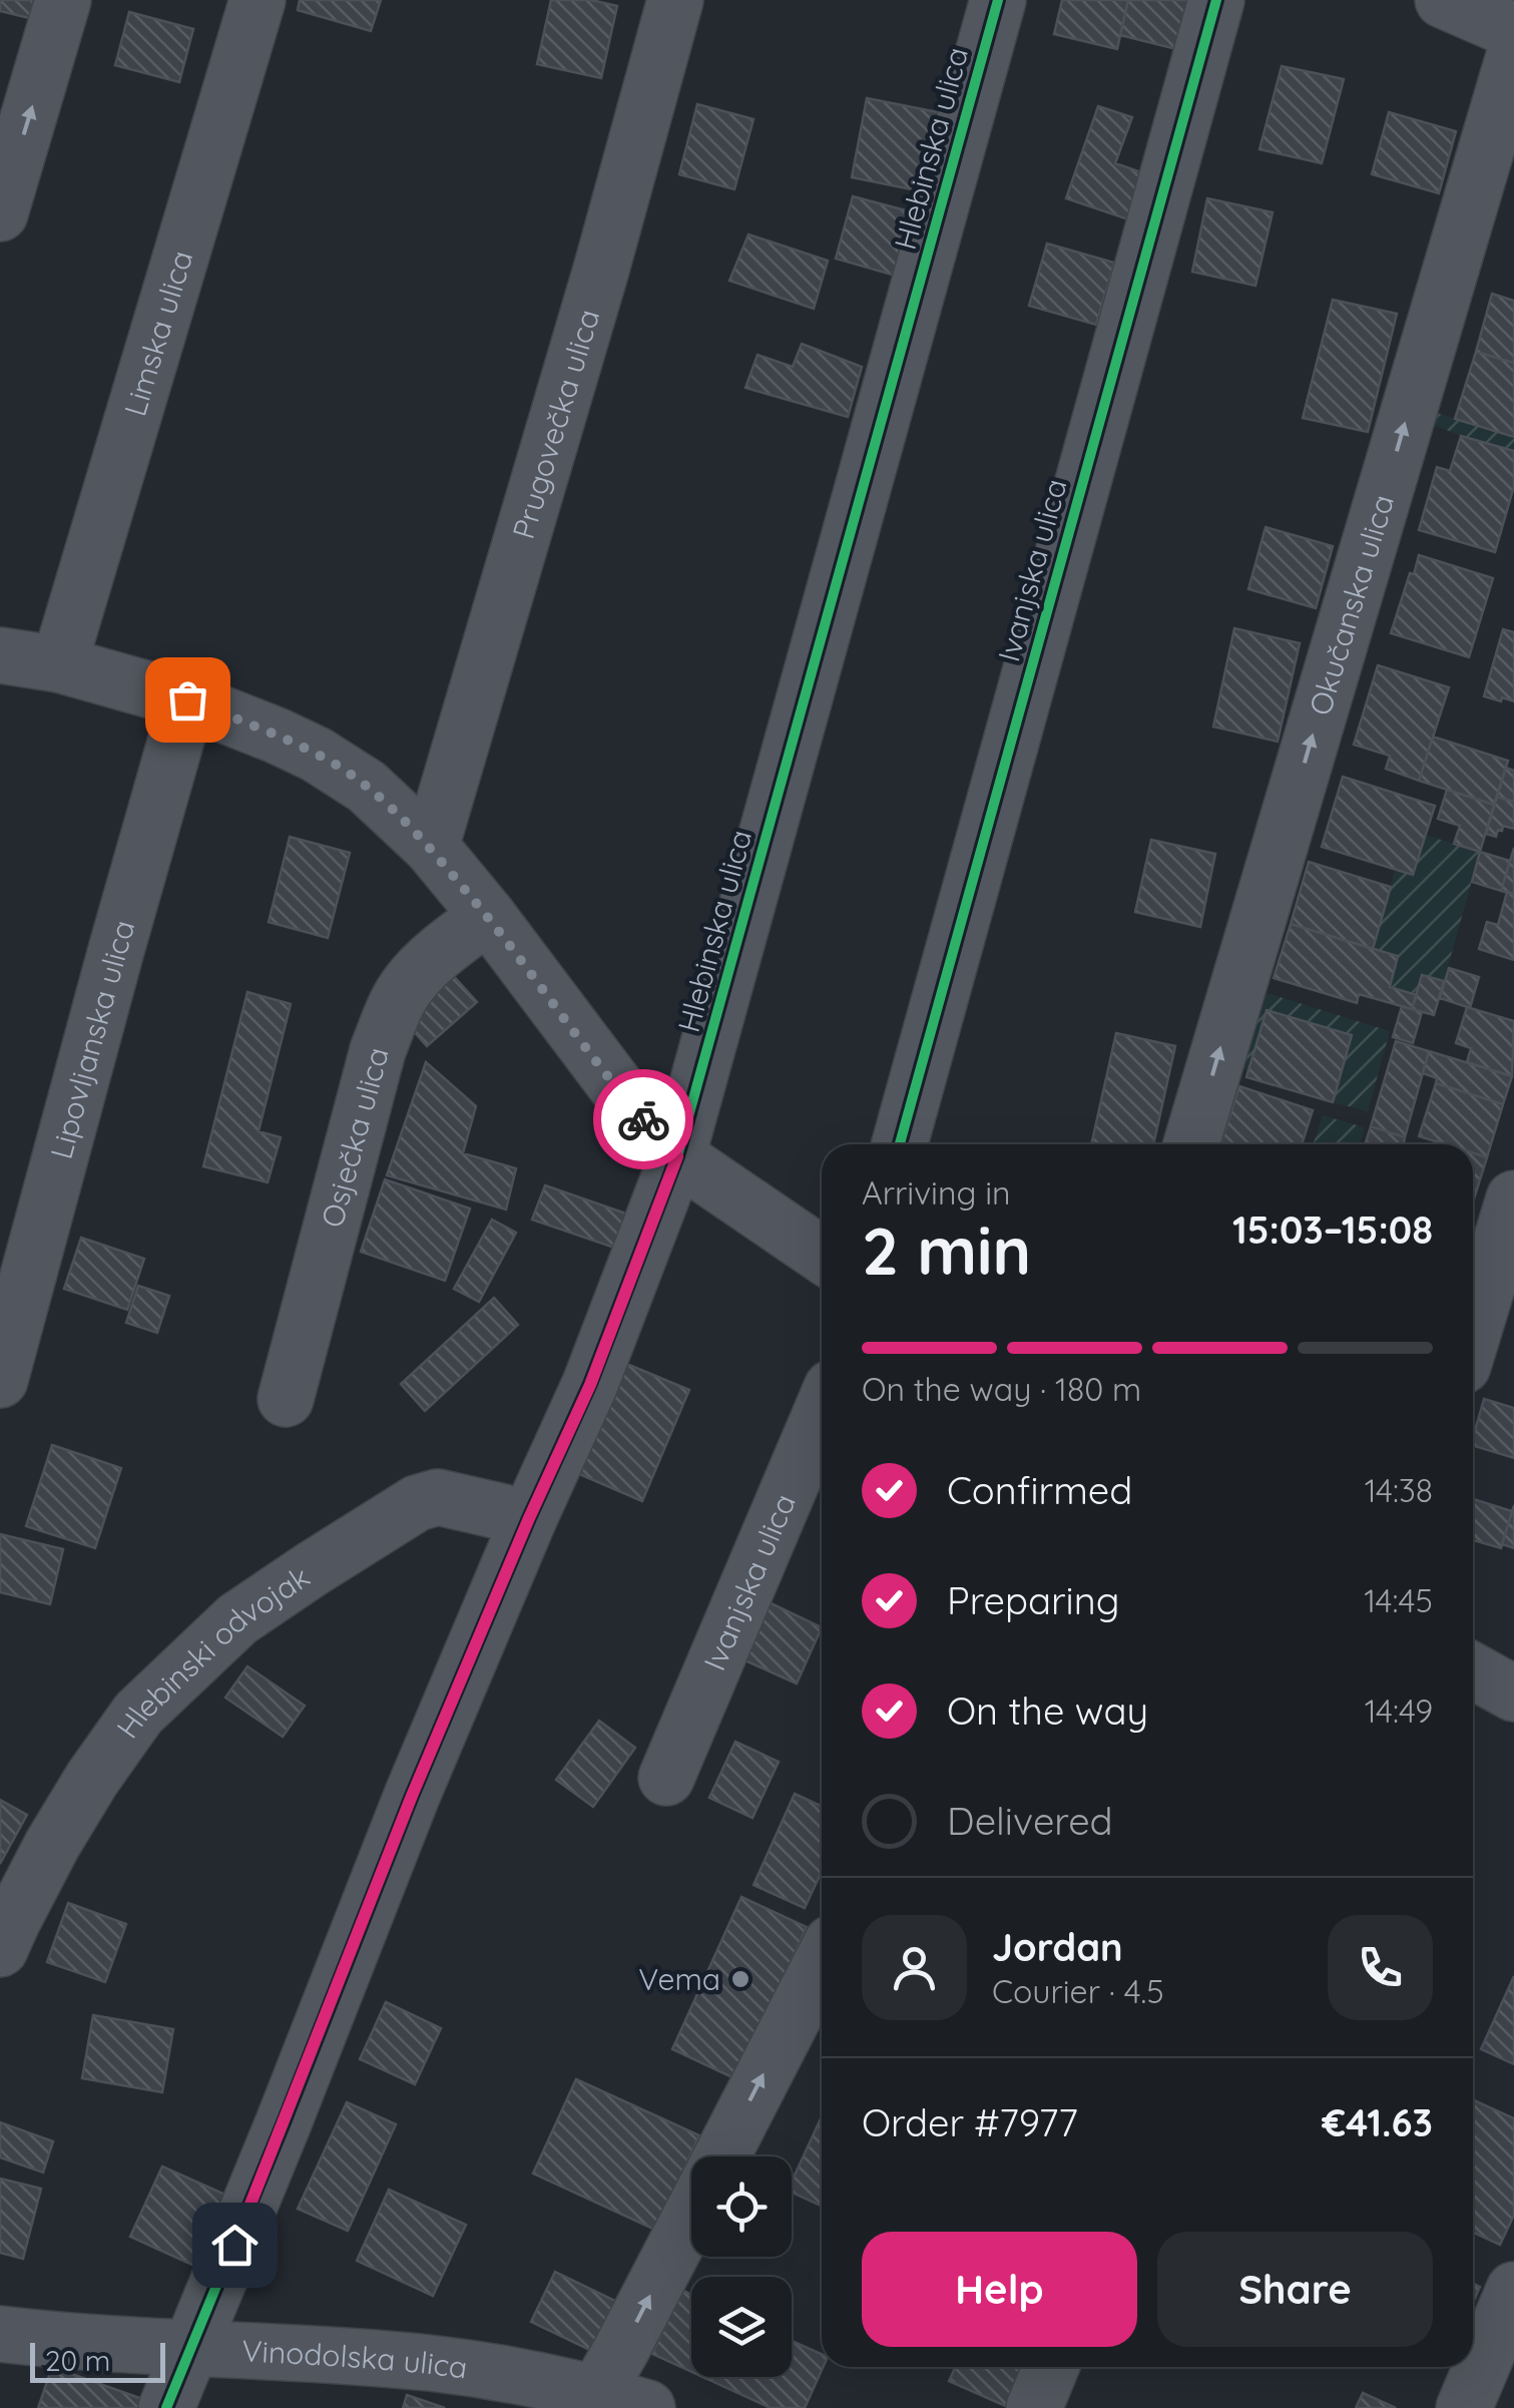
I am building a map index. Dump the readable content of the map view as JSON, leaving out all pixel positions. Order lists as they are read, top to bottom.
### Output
{
  "streets": {
    "street": [
      "Hlebinska ulica",
      "Limska ulica",
      "Prugovečka ulica",
      "Ivanjska ulica",
      "Okučanska ulica",
      "Lipovljanska ulica",
      "Osječka ulica",
      "Hlebinski odvojak",
      "Vinodolska ulica"
    ]
  },
  "crossings": [
    ["Hlebinska ulica", "Hlebinski odvojak"],
    ["Hlebinska ulica", "Vinodolska ulica"]
  ],
  "one_way": ["Okučanska ulica"],
  "places": ["Vema"],
  "scale_bar": "20 m",
  "page": {
    "heading": ["2 min", "Arriving in", "15:03–15:08"],
    "panel": [
      "Jordan",
      "Courier · 4.5",
      "Order #7977",
      "€41.63"
    ],
    "bar": "On the way · 180 m",
    "list": [
      ["Confirmed", "14:38"],
      ["Preparing", "14:45"],
      ["On the way", "14:49"],
      "Delivered"
    ],
    "buttons": ["Help", "Share"],
    "scale": "20 m"
  }
}
